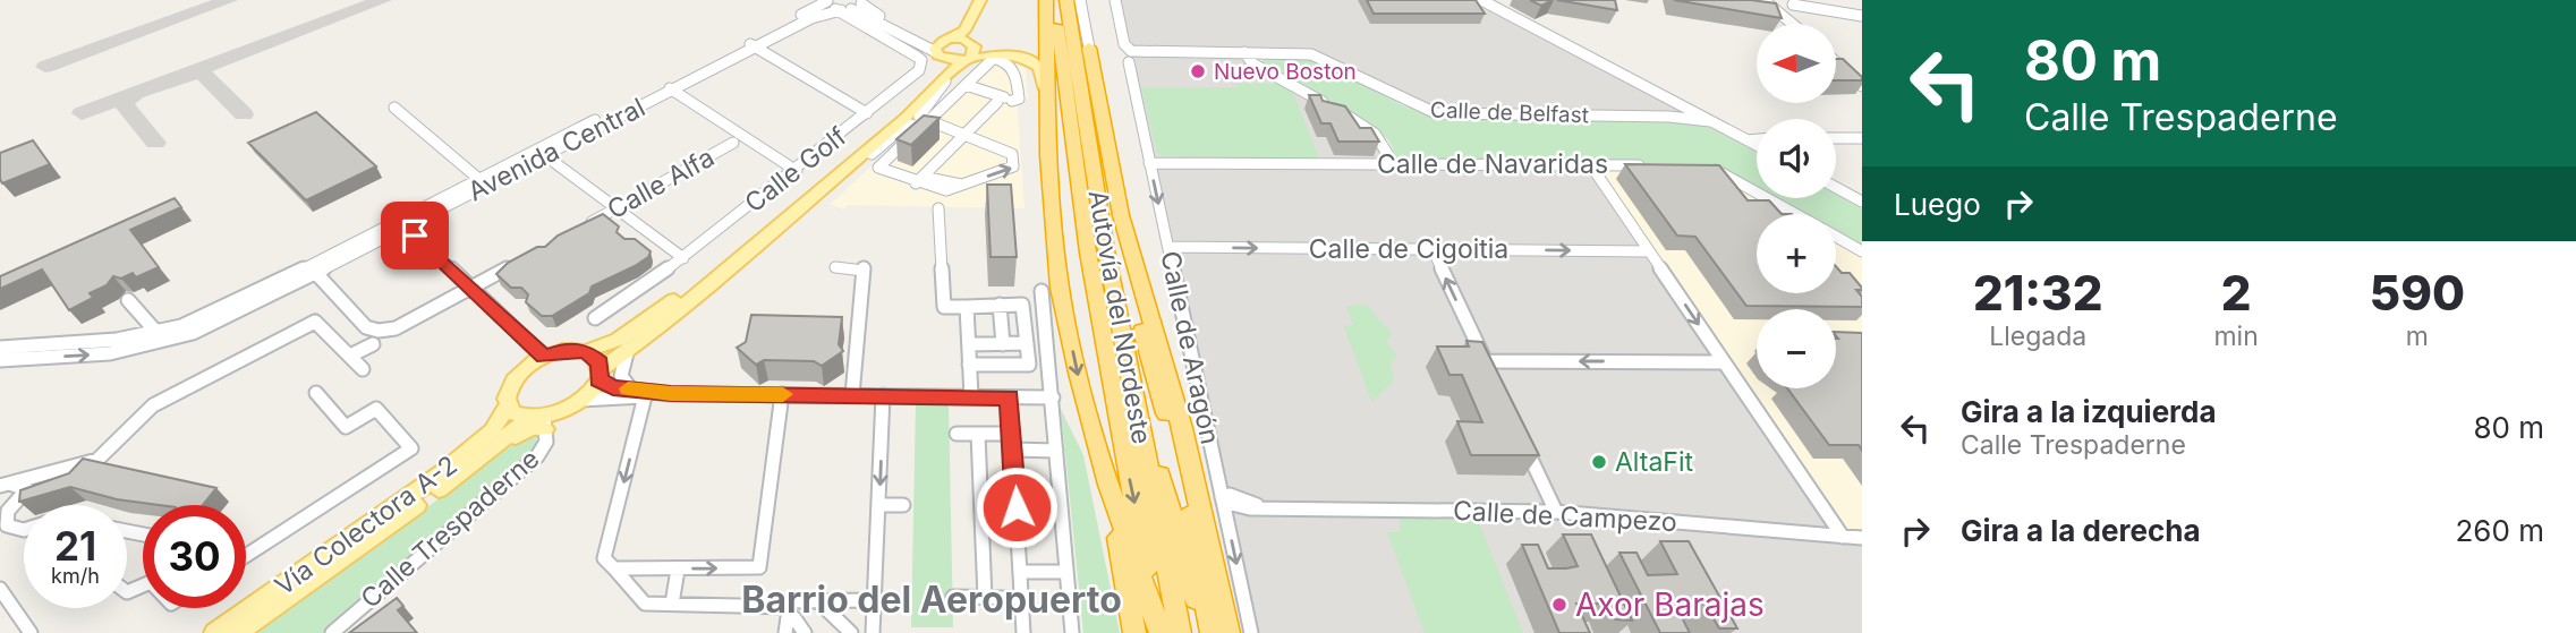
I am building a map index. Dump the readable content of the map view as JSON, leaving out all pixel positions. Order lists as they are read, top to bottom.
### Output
{
  "streets": {
    "highway": ["Autovía del Nordeste"],
    "main road": ["Vía Colectora A-2"],
    "street": [
      "Calle de Belfast",
      "Avenida Central",
      "Calle de Navaridas",
      "Calle Golf",
      "Calle Alfa",
      "Calle de Cigoitia",
      "Calle de Aragón",
      "Calle de Campezo",
      "Calle Trespaderne"
    ]
  },
  "crossings": [
    ["Avenida Central", "Calle Golf"],
    ["Calle de Navaridas", "Calle de Aragón"],
    ["Calle de Cigoitia", "Calle de Aragón"],
    ["Calle de Aragón", "Calle de Campezo"],
    ["Vía Colectora A-2", "Calle Trespaderne"]
  ],
  "one_way": ["Calle de Cigoitia", "Calle de Aragón"],
  "districts": ["Barrio del Aeropuerto"],
  "places": ["Nuevo Boston", "AltaFit", "Axor Barajas"],
  "north": "left",
  "page": {
    "turn": ["80 m", "Calle Trespaderne"],
    "map_buttons": ["+", "−"],
    "then": "Luego",
    "eta": [
      "21:32",
      "Llegada",
      "2",
      "min",
      "590",
      "m"
    ],
    "list": [
      {
        "name": "Gira a la izquierda",
        "note": "Calle Trespaderne",
        "value": "80 m"
      },
      {
        "name": "Gira a la derecha",
        "value": "260 m"
      }
    ],
    "speed": "21 km/h",
    "limit": "30"
  }
}
